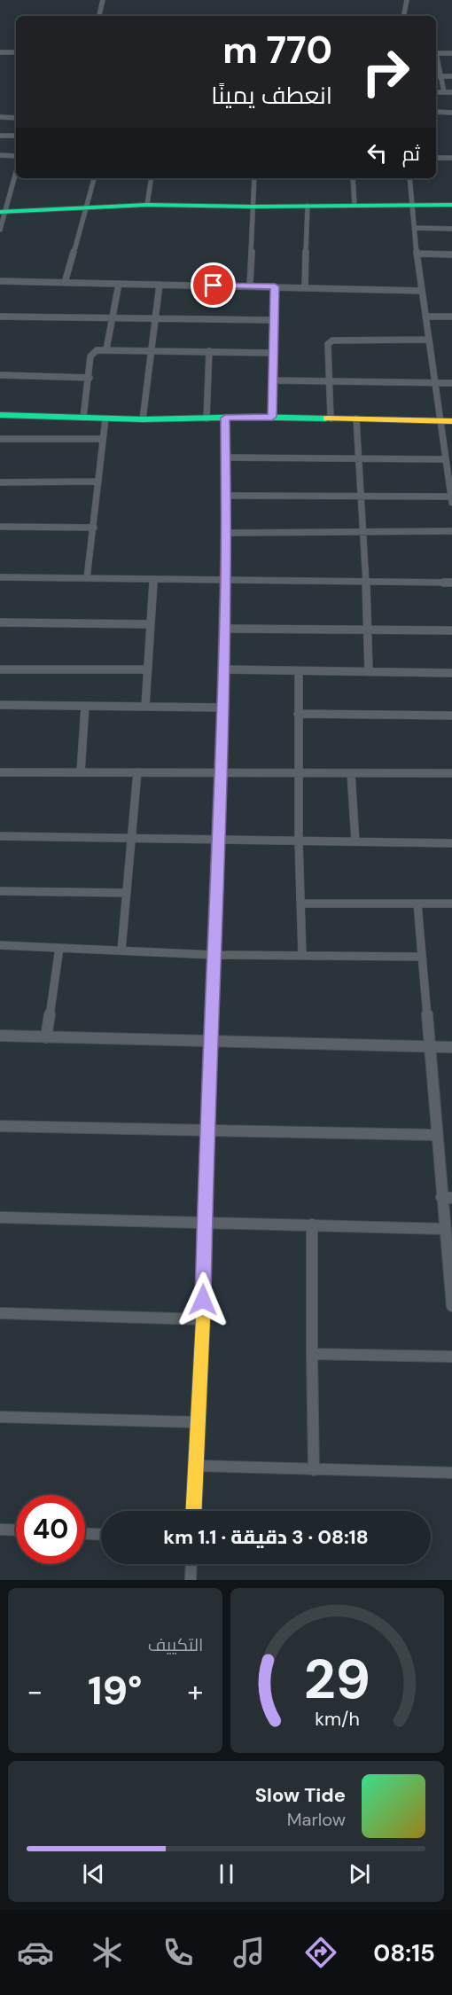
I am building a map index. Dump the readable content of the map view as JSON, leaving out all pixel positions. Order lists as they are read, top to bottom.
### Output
{
  "page": {
    "turn": ["770 m", "انعطف يمينًا"],
    "then": "ثم",
    "limit": "40",
    "trip": "08:18 · 3 دقيقة · 1.1 km",
    "tile": "التكييف",
    "heat": ["−", "19°", "+"],
    "song": ["Slow Tide", "Marlow"],
    "tabs": "08:15",
    "gauge": ["29", "km/h"]
  }
}
